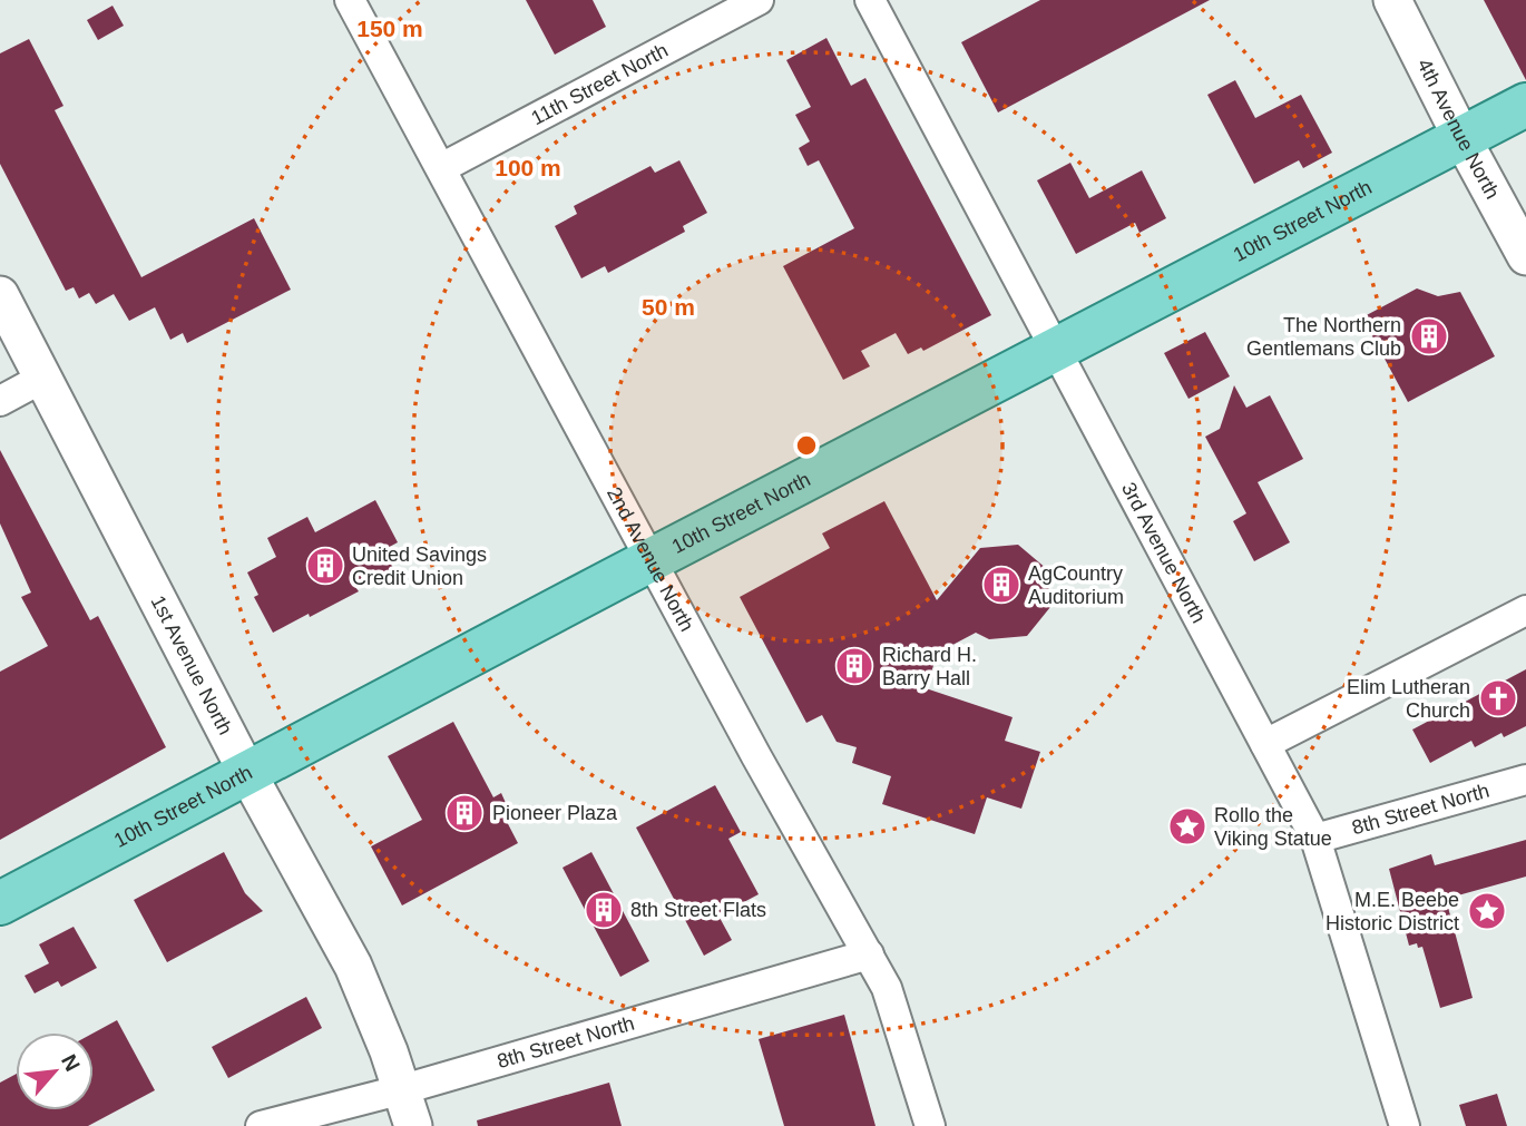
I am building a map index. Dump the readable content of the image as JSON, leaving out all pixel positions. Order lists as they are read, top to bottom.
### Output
{
  "streets": {
    "main road": ["10th Street North"],
    "street": [
      "11th Street North",
      "4th Avenue North",
      "3rd Avenue North",
      "2nd Avenue North",
      "1st Avenue North",
      "8th Street North"
    ]
  },
  "crossings": [
    ["11th Street North", "2nd Avenue North"],
    ["4th Avenue North", "10th Street North"],
    ["10th Street North", "3rd Avenue North"],
    ["10th Street North", "2nd Avenue North"],
    ["10th Street North", "1st Avenue North"],
    ["3rd Avenue North", "8th Street North"],
    ["2nd Avenue North", "8th Street North"],
    ["1st Avenue North", "8th Street North"]
  ],
  "places": {
    "building": [
      "The Northern Gentlemans Club",
      "United Savings Credit Union",
      "AgCountry Auditorium",
      "Richard H. Barry Hall",
      "Pioneer Plaza",
      "8th Street Flats"
    ],
    "church": ["Elim Lutheran Church"],
    "place": ["Rollo the Viking Statue", "M.E. Beebe Historic District"]
  },
  "north": "top right",
  "rings": ["150 m", "100 m", "50 m"]
}
